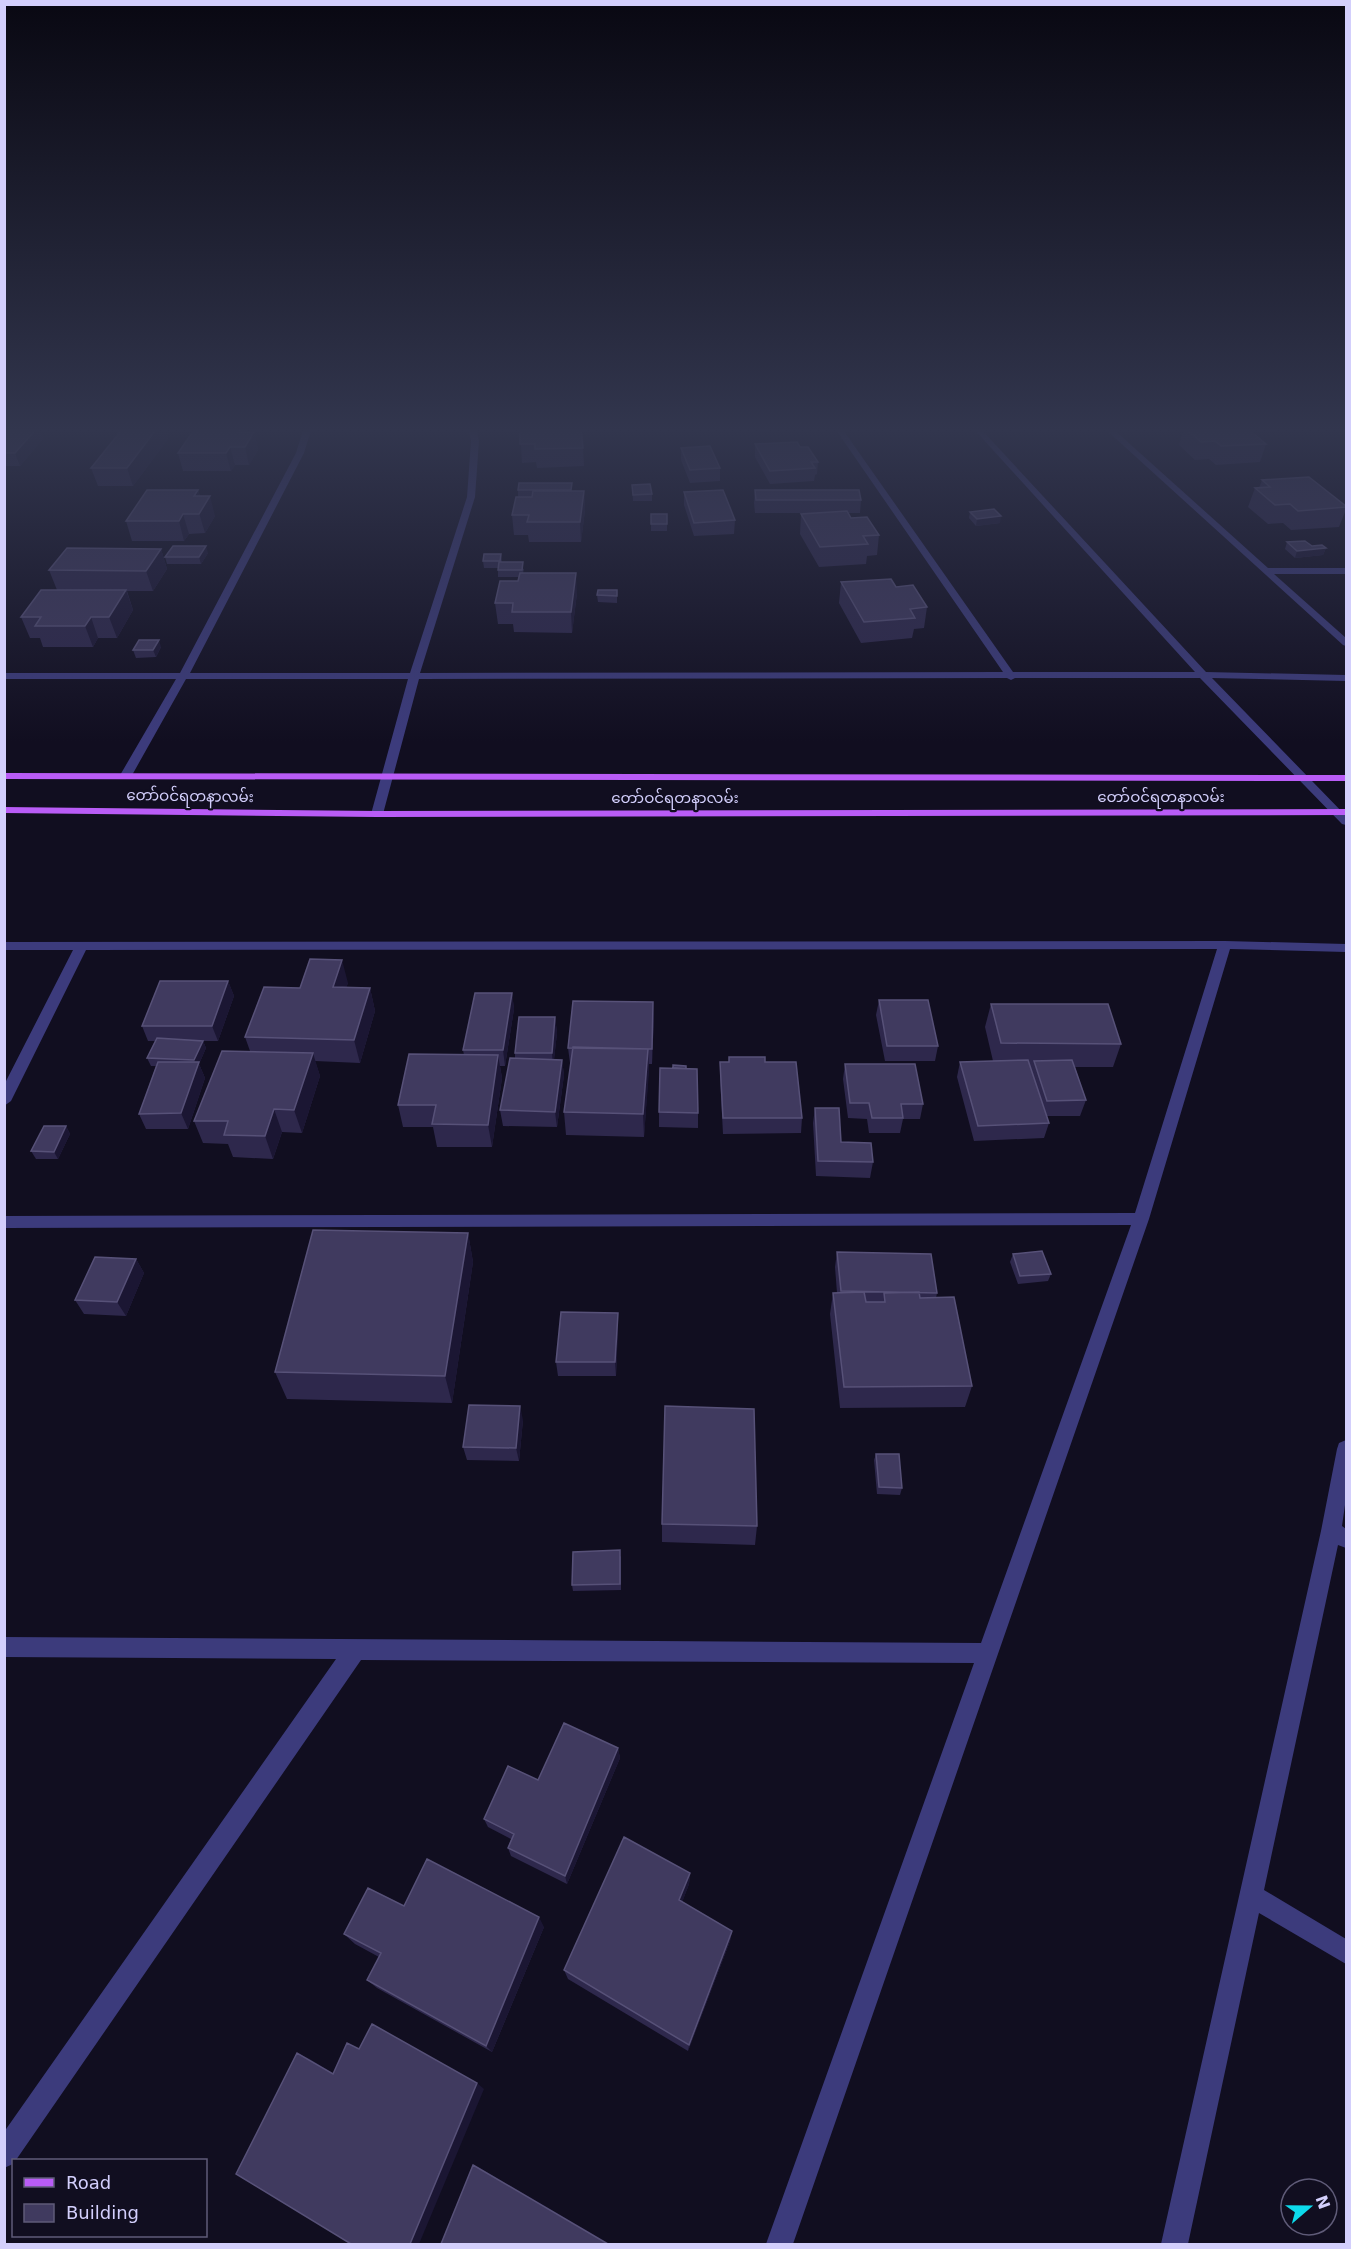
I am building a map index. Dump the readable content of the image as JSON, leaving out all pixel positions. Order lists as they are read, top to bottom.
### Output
{
  "streets": {
    "main road": ["တော်ဝင်ရတနာလမ်း"]
  },
  "legend": ["Road", "Building"],
  "north": "right"
}
